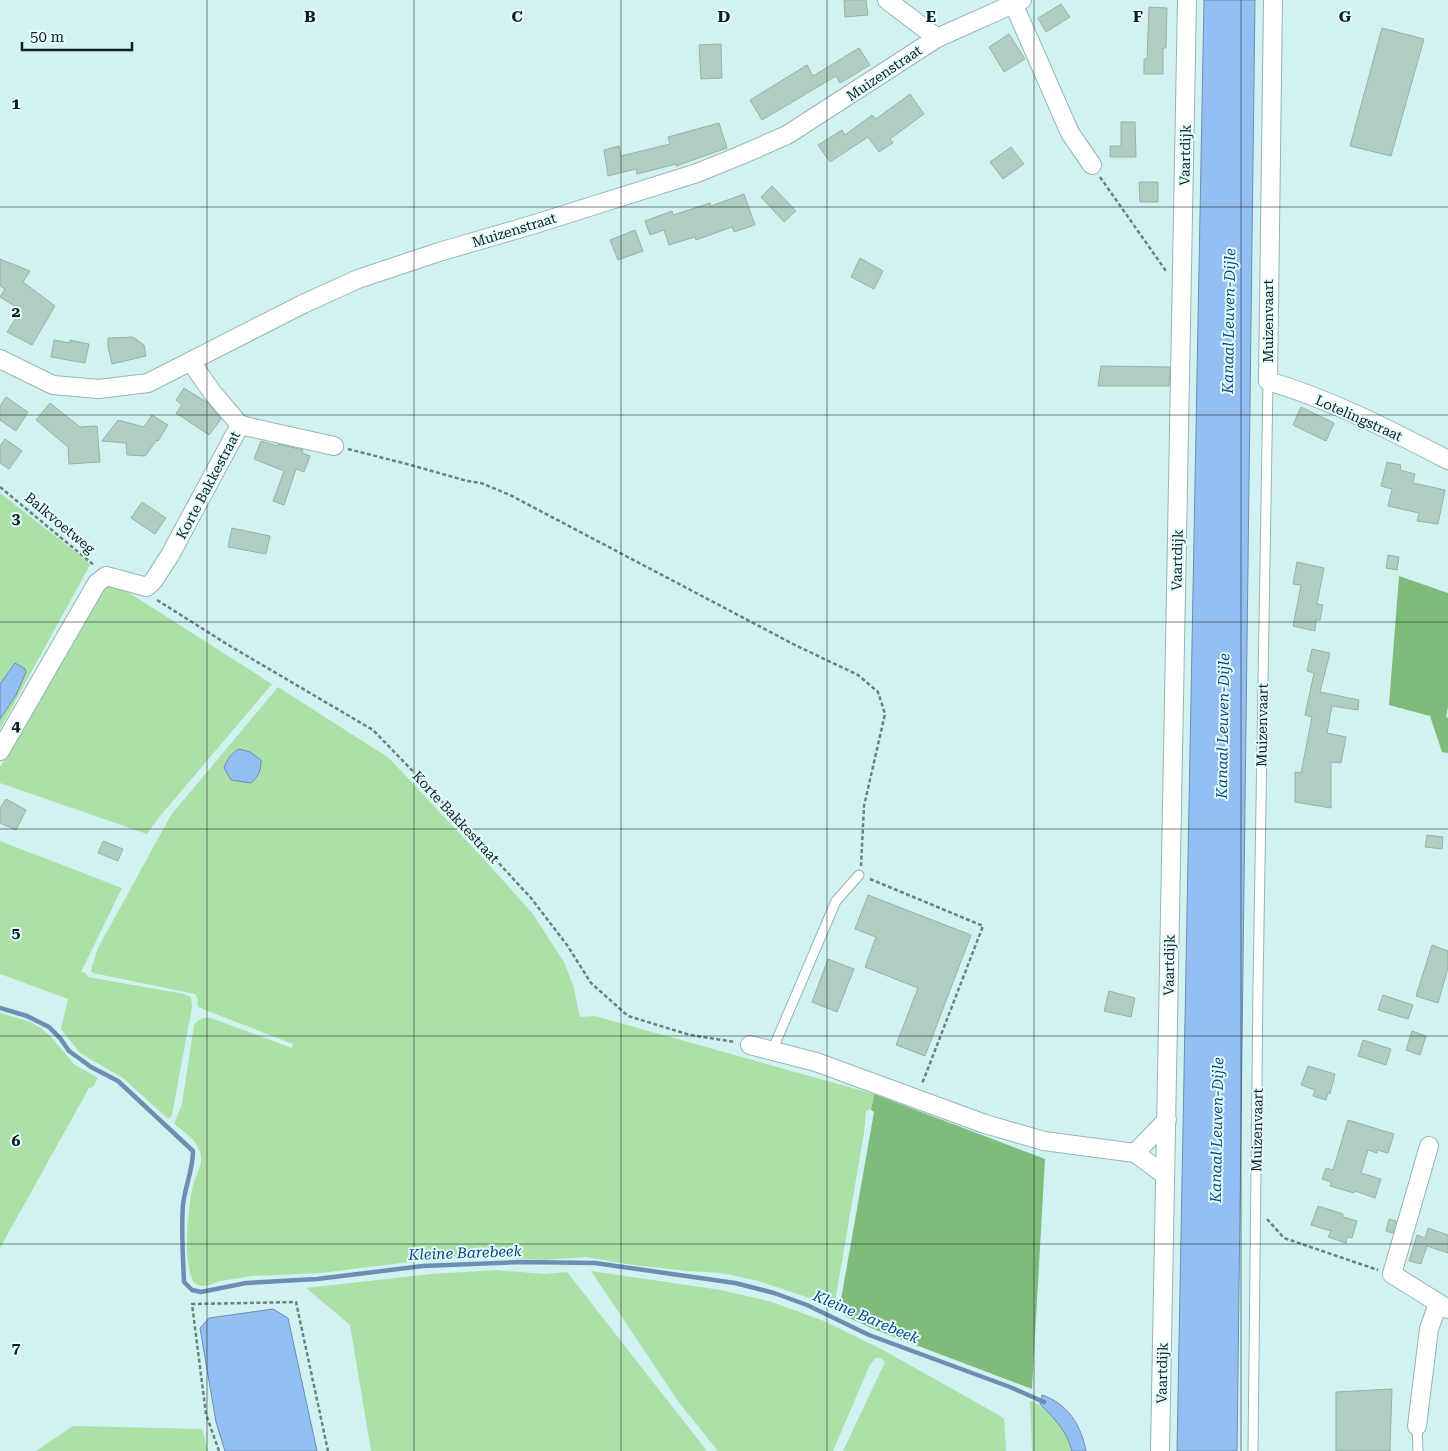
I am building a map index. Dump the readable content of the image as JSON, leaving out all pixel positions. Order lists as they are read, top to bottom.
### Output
{
  "streets": {
    "street": [
      "Muizenstraat",
      "Vaartdijk",
      "Muizenvaart",
      "Lotelingstraat",
      "Korte Bakkestraat"
    ],
    "path": ["Balkvoetweg"]
  },
  "crossings": [
    ["Muizenstraat", "Korte Bakkestraat"],
    ["Muizenvaart", "Lotelingstraat"]
  ],
  "water": ["Kanaal Leuven-Dijle", "Kleine Barebeek"],
  "scale_bar": "50 m",
  "grid": {
    "columns": [
      "B",
      "C",
      "D",
      "E",
      "F",
      "G"
    ],
    "rows": [
      "1",
      "2",
      "3",
      "4",
      "5",
      "6",
      "7"
    ]
  }
}
